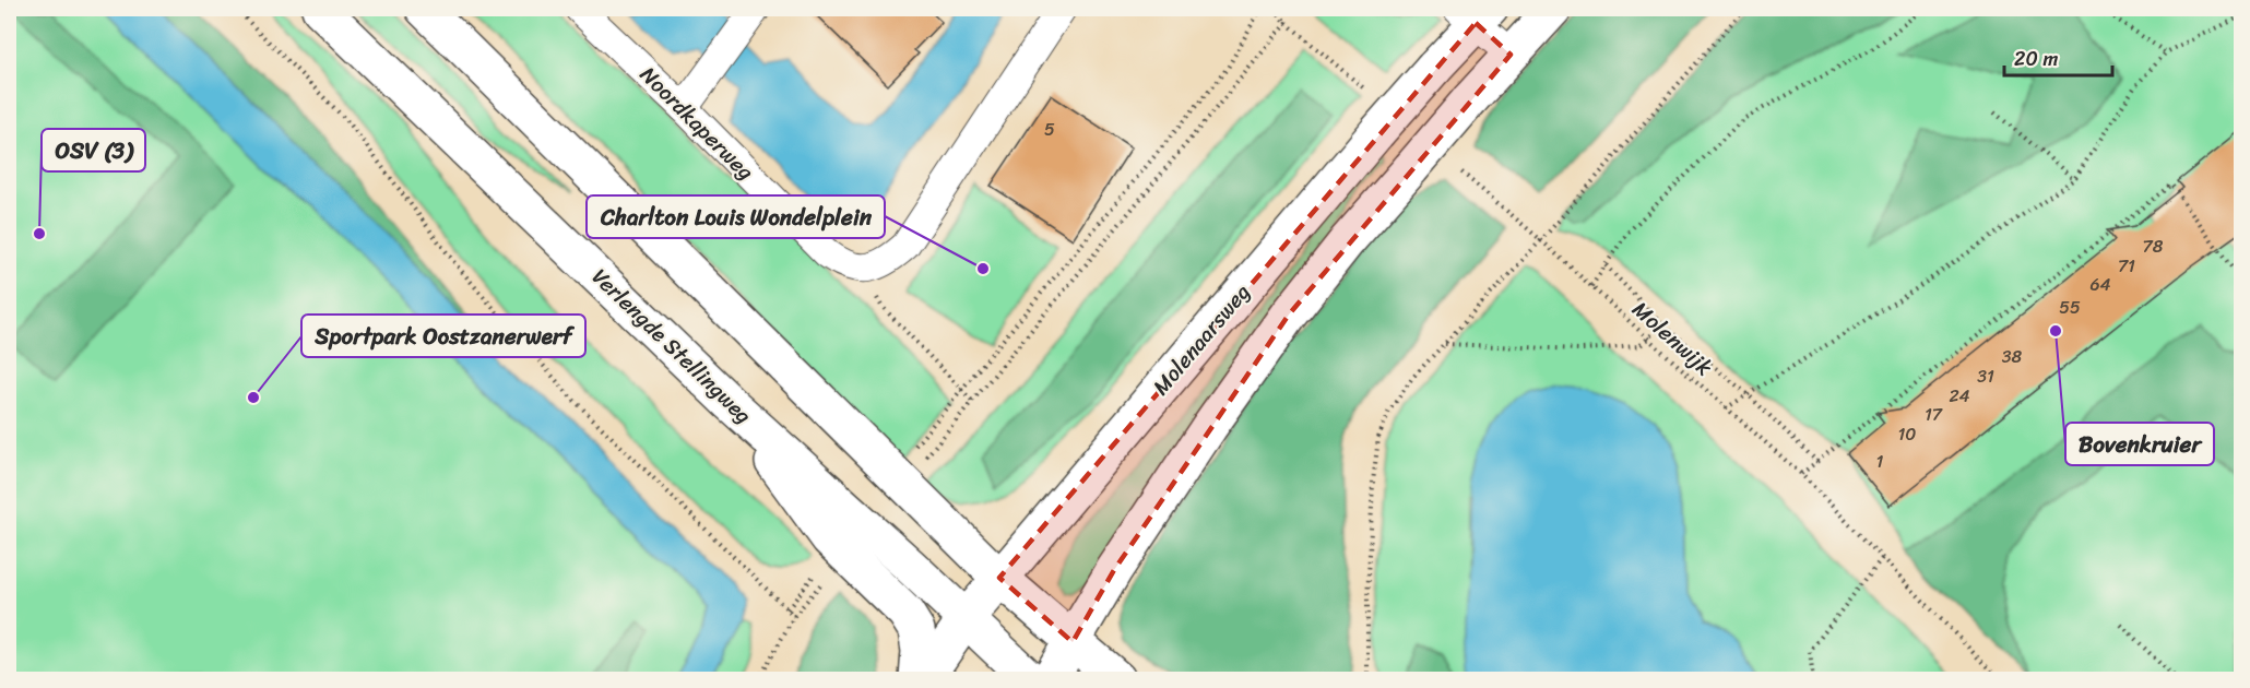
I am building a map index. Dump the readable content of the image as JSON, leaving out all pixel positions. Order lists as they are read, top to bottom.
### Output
{
  "streets": {
    "main road": ["Molenaarsweg", "Verlengde Stellingweg"],
    "street": ["Noordkaperweg"],
    "path": ["Molenwijk"]
  },
  "crossings": [
    ["Molenaarsweg", "Verlengde Stellingweg"]
  ],
  "places": [
    "OSV (3)",
    "Charlton Louis Wondelplein",
    "Bovenkruier",
    "Sportpark Oostzanerwerf"
  ],
  "house_numbers": [
    "5",
    "78",
    "71",
    "64",
    "55",
    "38",
    "31",
    "24",
    "17",
    "10",
    "1"
  ],
  "scale_bar": "20 m"
}
